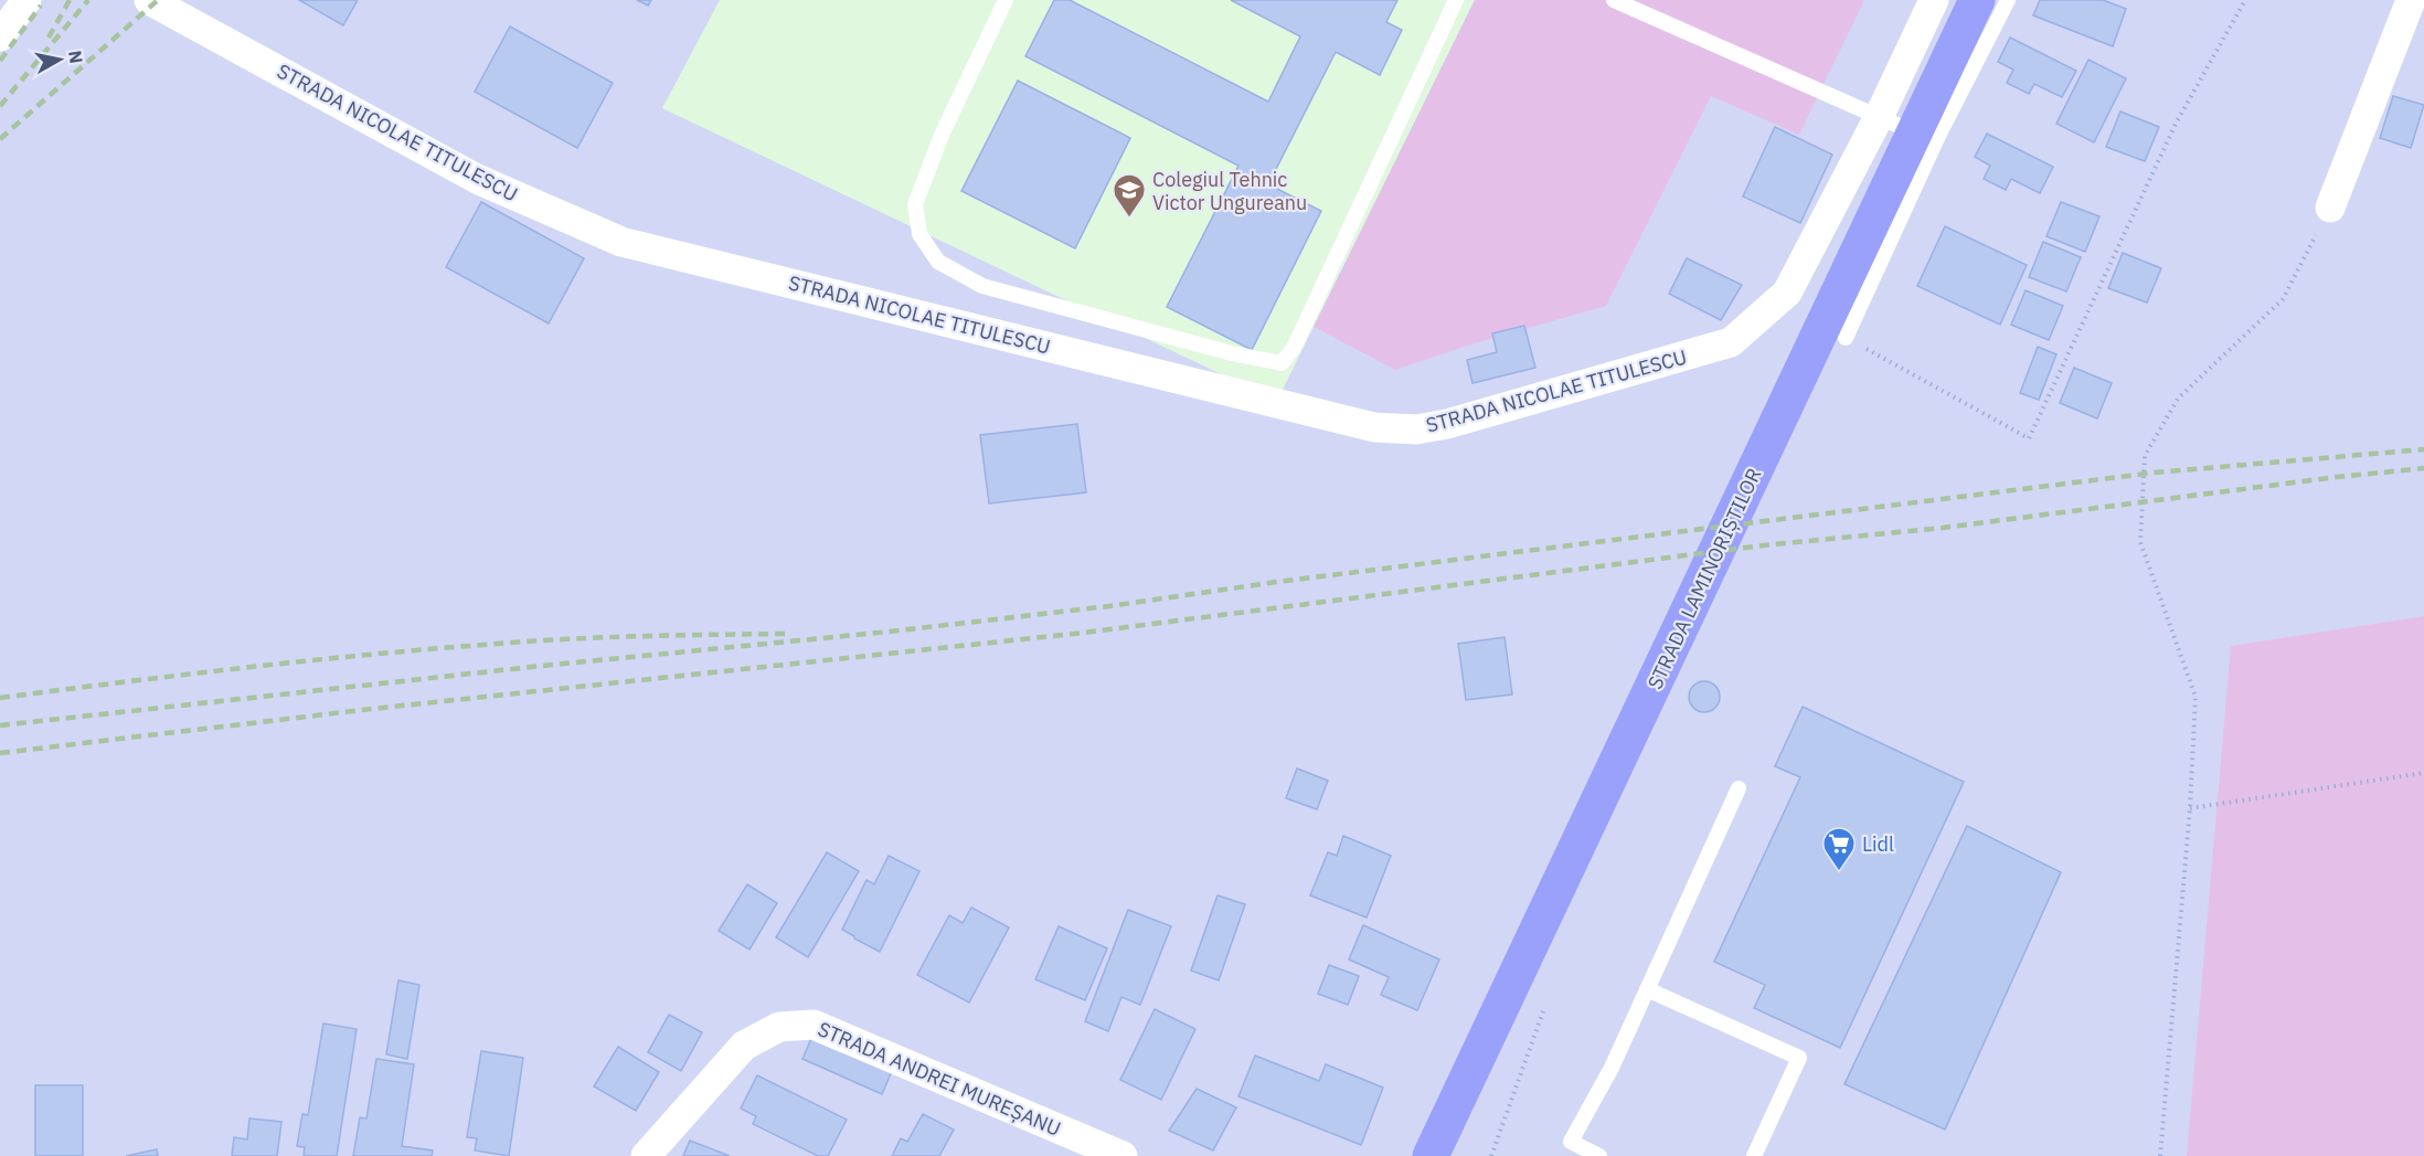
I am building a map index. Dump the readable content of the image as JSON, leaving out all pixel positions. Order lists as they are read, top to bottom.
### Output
{
  "streets": {
    "main road": ["STRADA LAMINORIȘTILOR"],
    "street": ["STRADA NICOLAE TITULESCU", "STRADA ANDREI MUREȘANU"]
  },
  "places": {
    "school or university": ["Colegiul Tehnic Victor Ungureanu"],
    "supermarket": ["Lidl"]
  },
  "north": "right"
}
